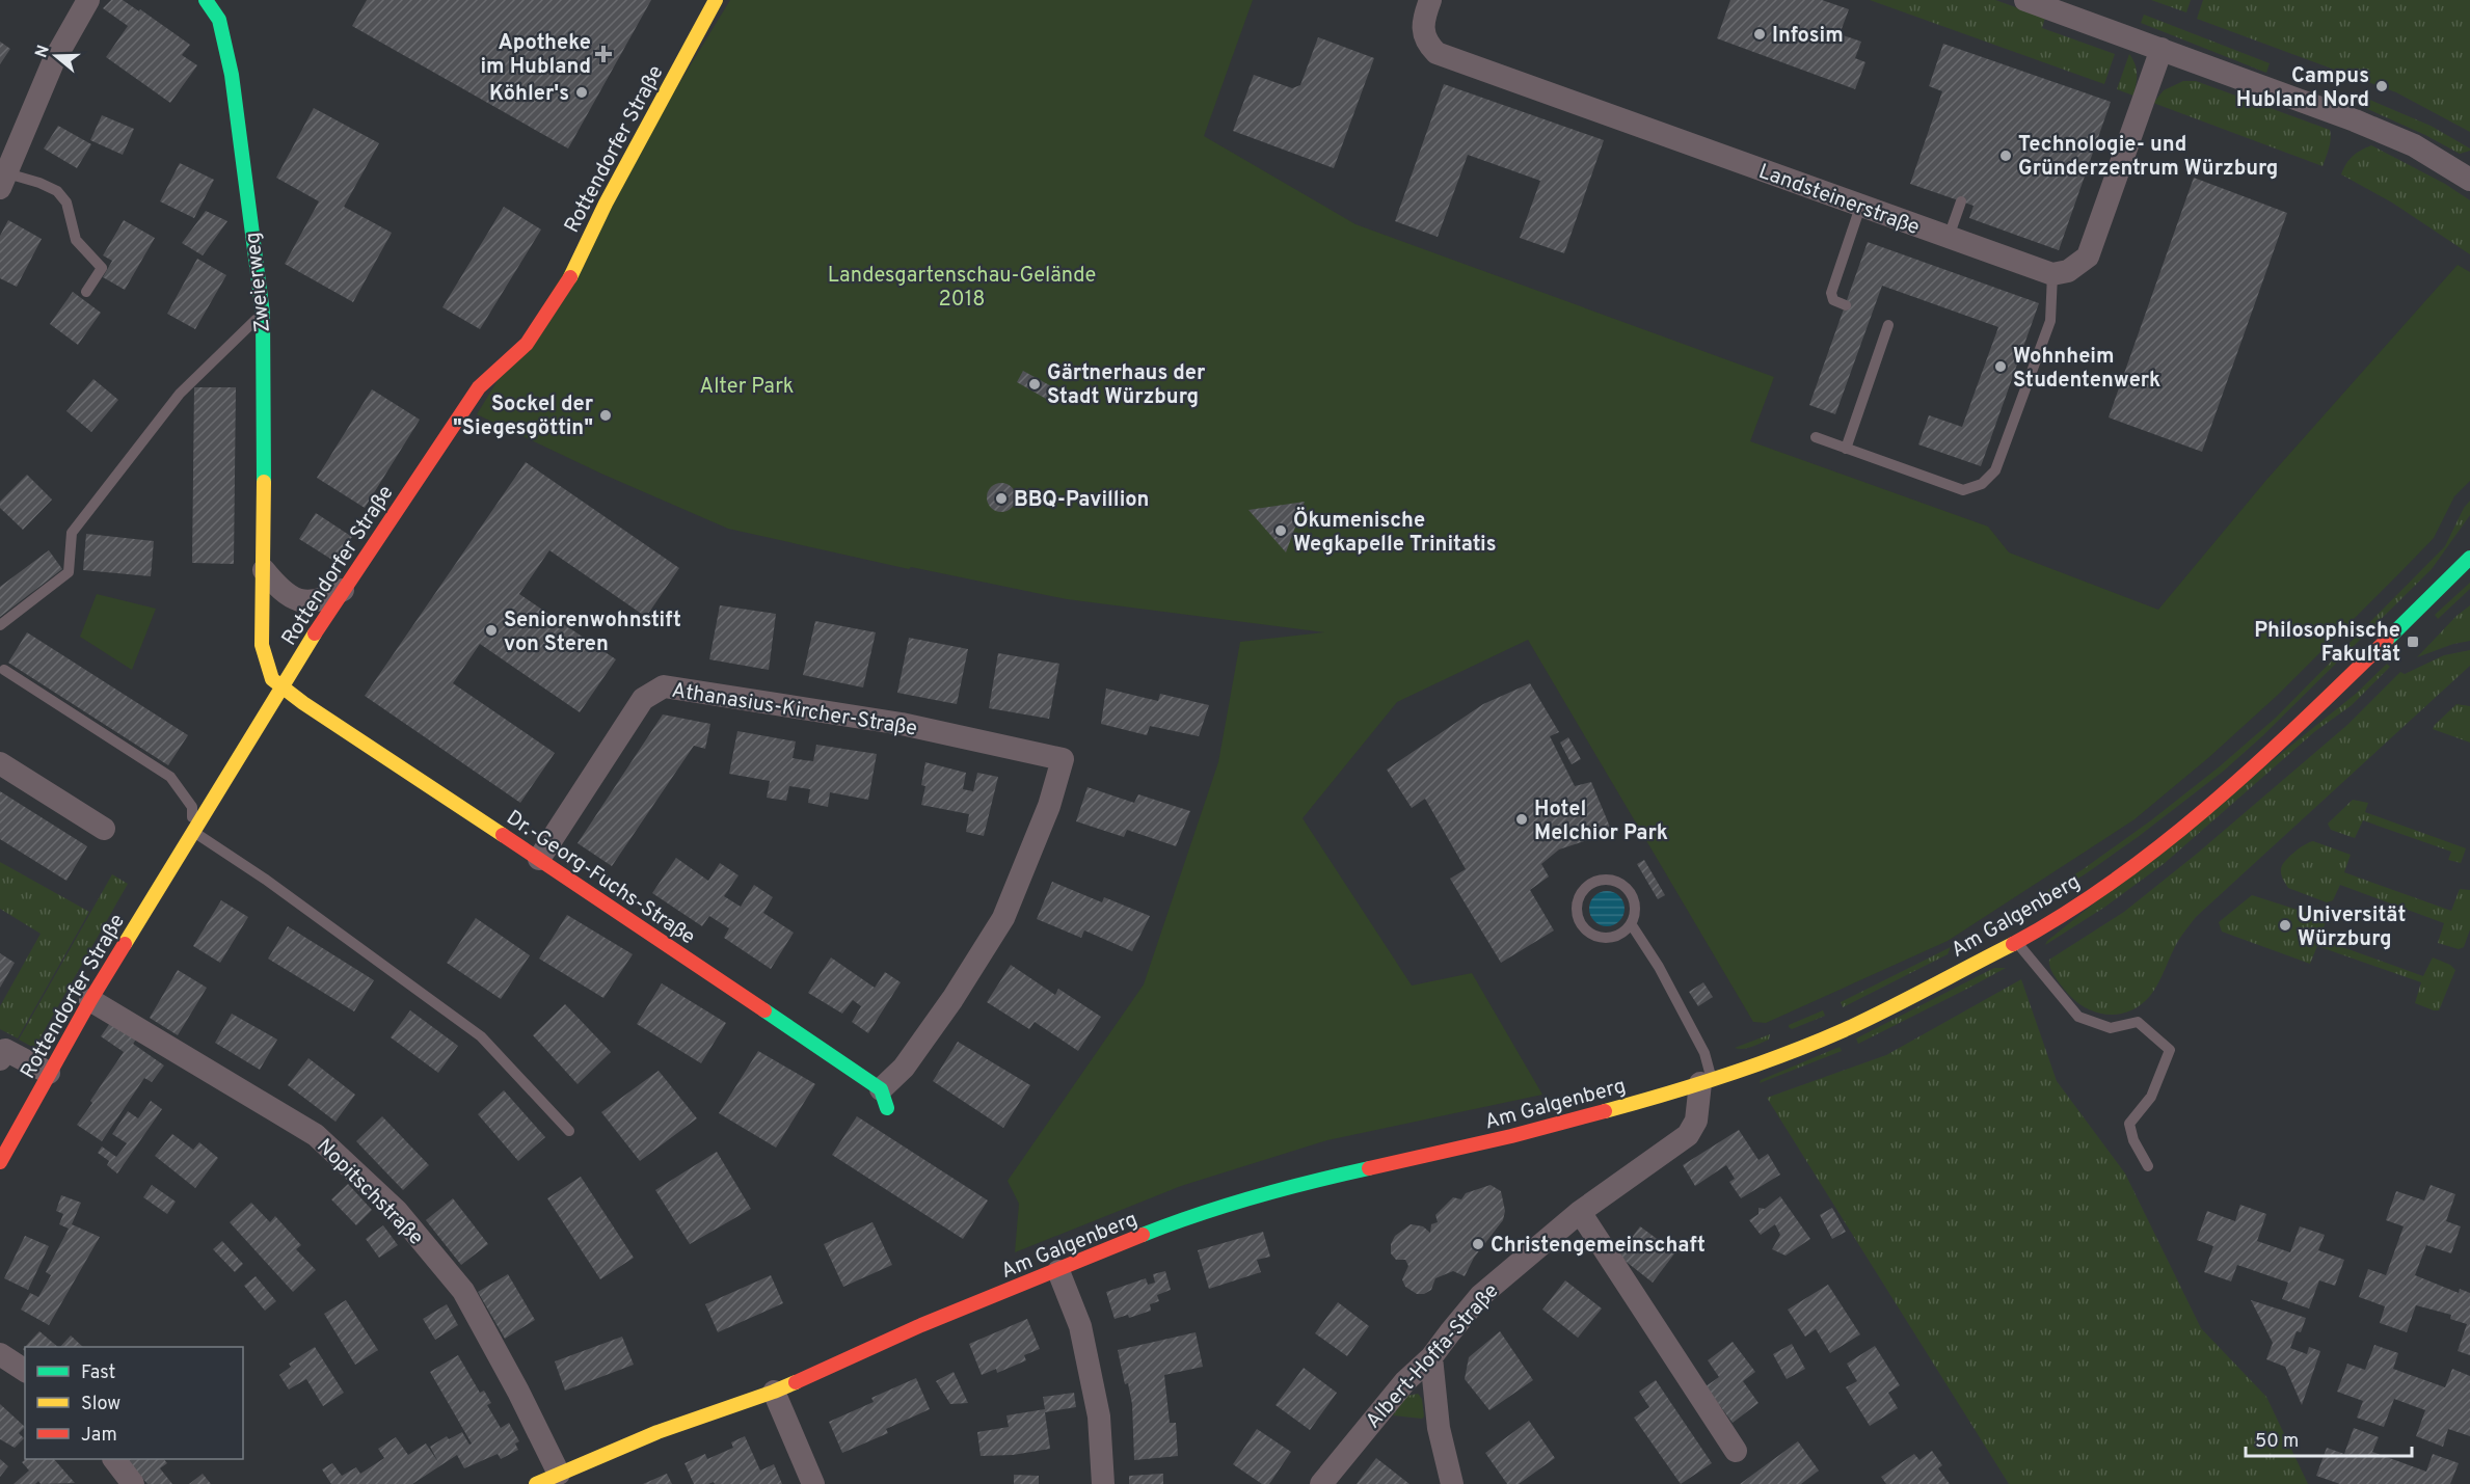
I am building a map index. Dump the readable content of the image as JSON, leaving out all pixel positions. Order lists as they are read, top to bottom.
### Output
{
  "streets": {
    "street": [
      "Rottendorfer Straße",
      "Landsteinerstraße",
      "Zweierweg",
      "Athanasius-Kircher-Straße",
      "Dr.-Georg-Fuchs-Straße",
      "Am Galgenberg",
      "Nopitschstraße",
      "Albert-Hoffa-Straße"
    ]
  },
  "crossings": [
    ["Rottendorfer Straße", "Zweierweg"],
    ["Rottendorfer Straße", "Dr.-Georg-Fuchs-Straße"],
    ["Rottendorfer Straße", "Nopitschstraße"],
    ["Zweierweg", "Dr.-Georg-Fuchs-Straße"],
    ["Athanasius-Kircher-Straße", "Dr.-Georg-Fuchs-Straße"],
    ["Am Galgenberg", "Nopitschstraße"],
    ["Am Galgenberg", "Albert-Hoffa-Straße"]
  ],
  "parks": ["Landesgartenschau-Gelände 2018", "Alter Park"],
  "places": {
    "other": [
      "Infosim",
      "Campus Hubland Nord",
      "Köhler's",
      "Technologie- und Gründerzentrum Würzburg",
      "Wohnheim Studentenwerk",
      "Gärtnerhaus der Stadt Würzburg",
      "Sockel der \"Siegesgöttin\"",
      "BBQ-Pavillion",
      "Ökumenische Wegkapelle Trinitatis",
      "Seniorenwohnstift von Steren",
      "Hotel Melchior Park",
      "Universität Würzburg",
      "Christengemeinschaft"
    ],
    "health": ["Apotheke im Hubland"],
    "transit": ["Philosophische Fakultät"]
  },
  "legend": ["Fast", "Slow", "Jam"],
  "scale_bar": "50 m",
  "north": "left"
}
